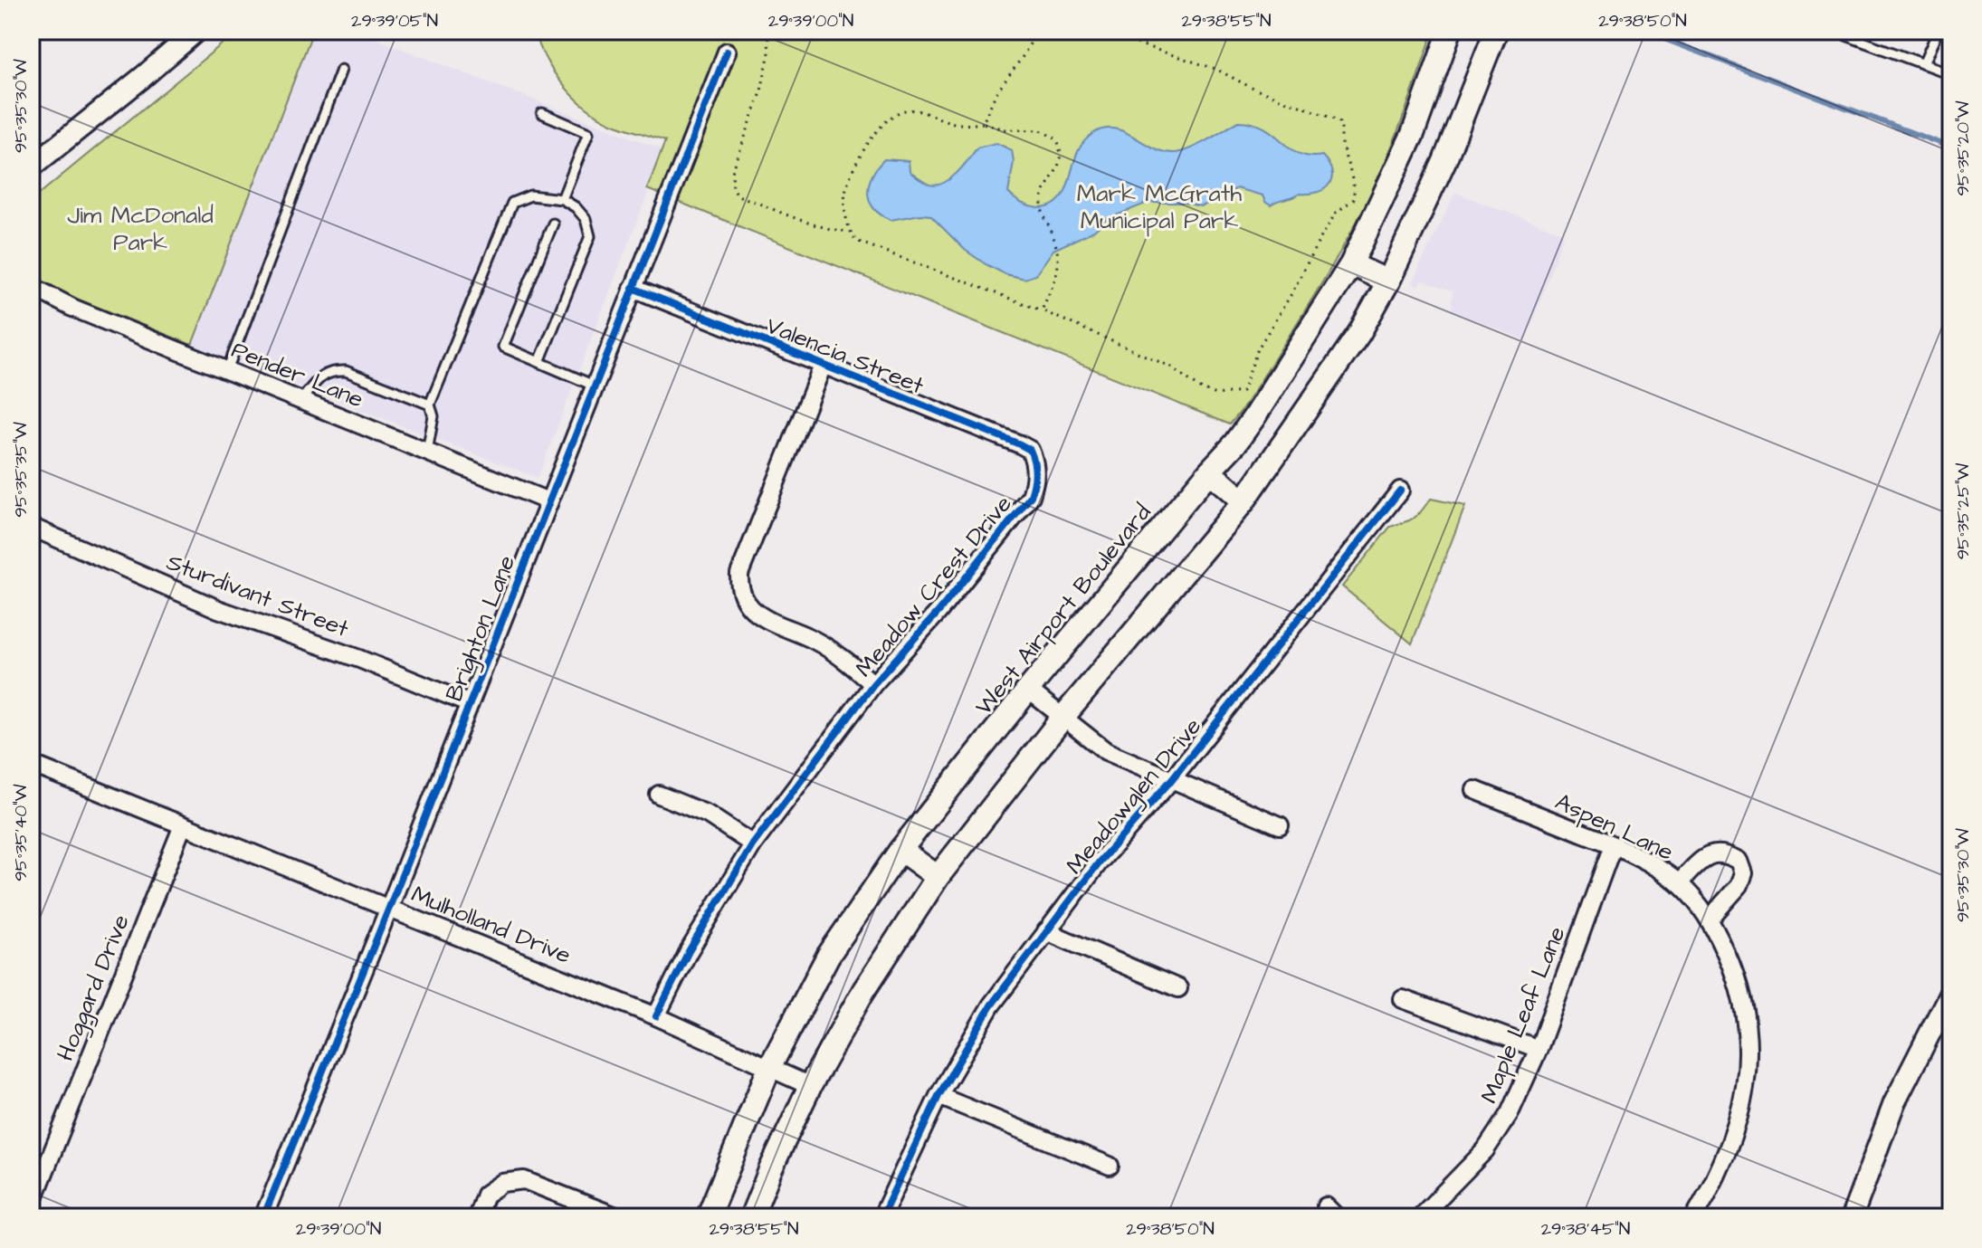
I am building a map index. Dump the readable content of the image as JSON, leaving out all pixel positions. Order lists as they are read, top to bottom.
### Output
{
  "streets": {
    "main road": ["West Airport Boulevard"],
    "street": [
      "Valencia Street",
      "Pender Lane",
      "Meadow Crest Drive",
      "Sturdivant Street",
      "Brighton Lane",
      "Meadowglen Drive",
      "Aspen Lane",
      "Mulholland Drive",
      "Hoggard Drive",
      "Maple Leaf Lane"
    ]
  },
  "crossings": [
    ["Valencia Street", "Meadow Crest Drive"],
    ["Valencia Street", "Brighton Lane"],
    ["Pender Lane", "Brighton Lane"],
    ["Meadow Crest Drive", "Mulholland Drive"],
    ["Sturdivant Street", "Brighton Lane"],
    ["West Airport Boulevard", "Mulholland Drive"],
    ["Brighton Lane", "Mulholland Drive"],
    ["Aspen Lane", "Maple Leaf Lane"],
    ["Mulholland Drive", "Hoggard Drive"]
  ],
  "parks": ["Mark McGrath Municipal Park", "Jim McDonald Park"],
  "coordinates": [
    "29°39'05\"N",
    "29°39'00\"N",
    "29°38'55\"N",
    "29°38'50\"N",
    "95°35'30\"W",
    "95°35'20\"W",
    "95°35'35\"W",
    "95°35'25\"W",
    "95°35'40\"W",
    "29°38'45\"N"
  ]
}
